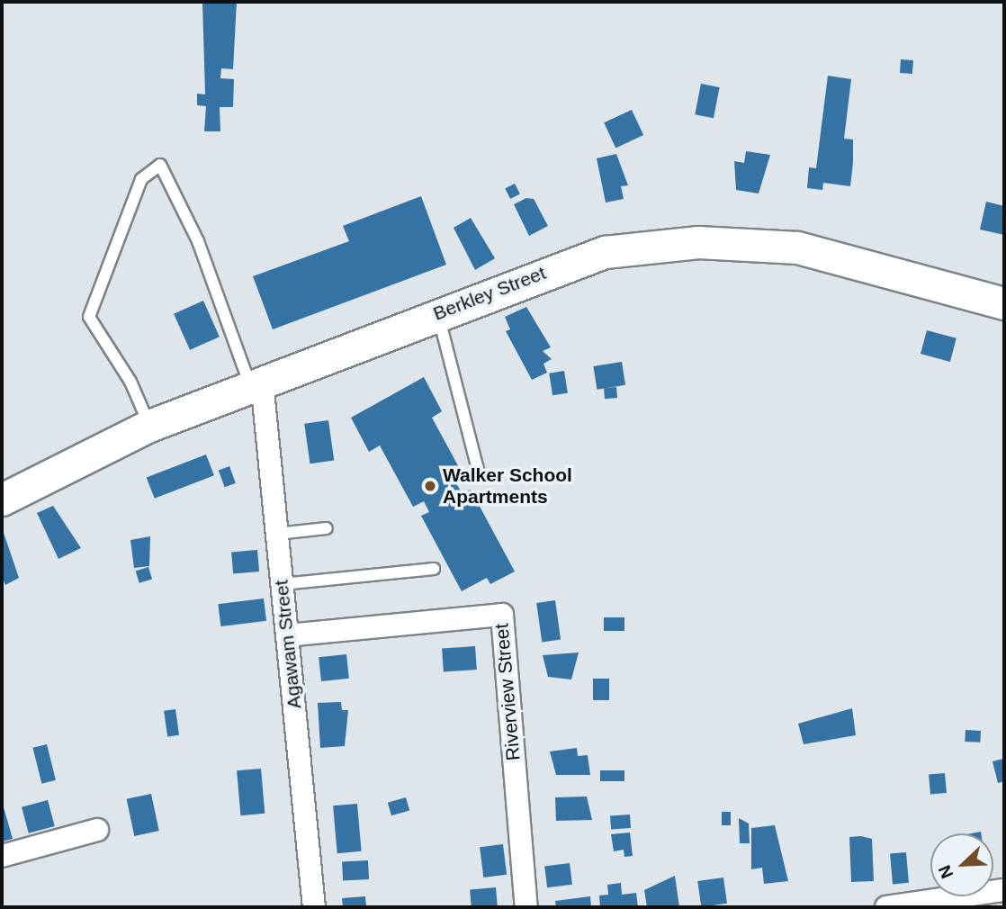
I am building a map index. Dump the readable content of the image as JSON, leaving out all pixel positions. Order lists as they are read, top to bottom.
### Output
{
  "streets": {
    "main road": ["Berkley Street"],
    "street": ["Agawam Street", "Riverview Street"]
  },
  "crossings": [
    ["Berkley Street", "Agawam Street"],
    ["Agawam Street", "Riverview Street"]
  ],
  "places": ["Walker School Apartments"],
  "north": "bottom left"
}
